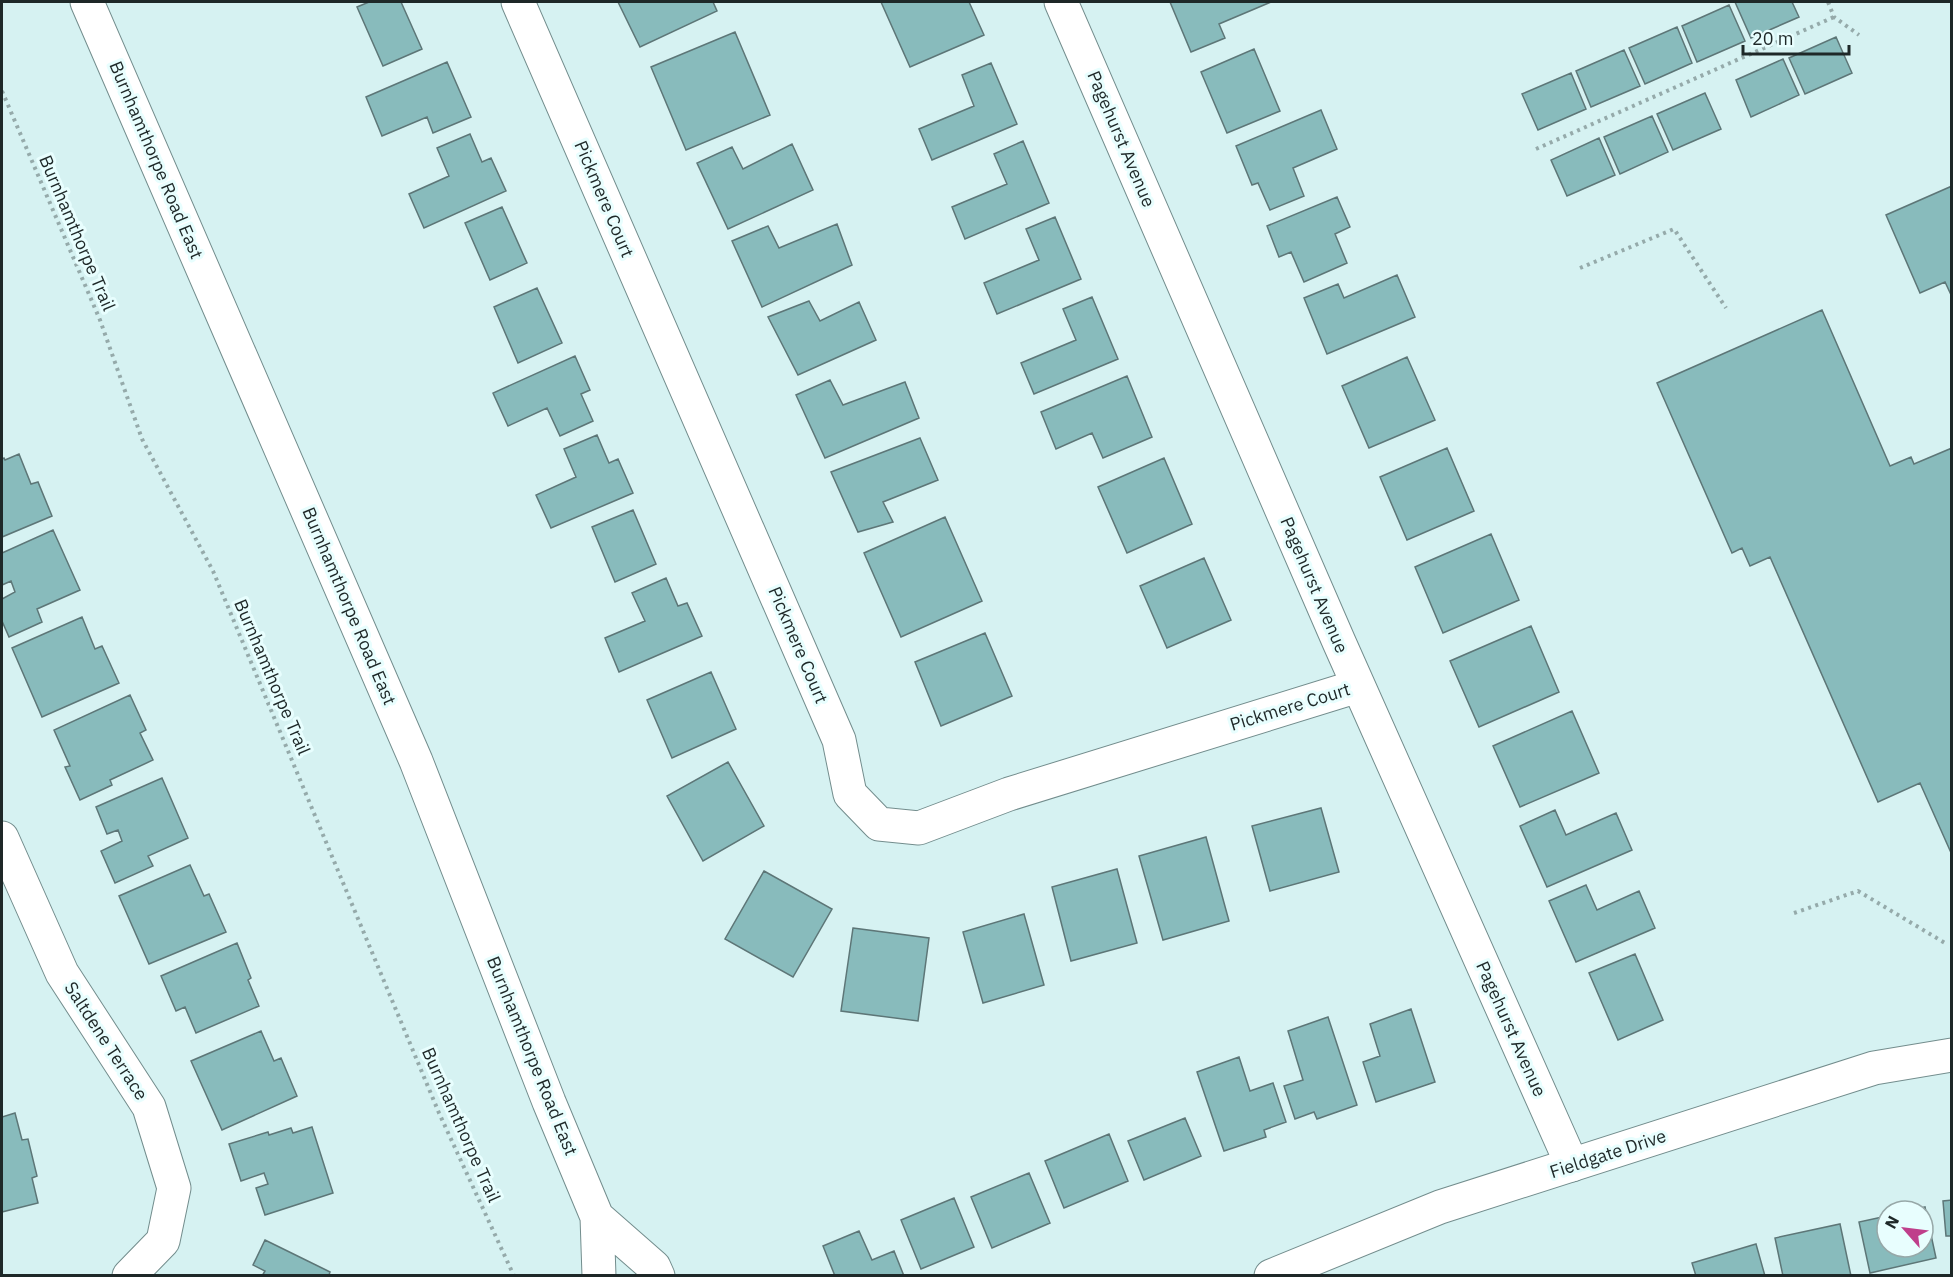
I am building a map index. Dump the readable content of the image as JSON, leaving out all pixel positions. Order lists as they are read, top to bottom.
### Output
{
  "streets": {
    "street": [
      "Pagehurst Avenue",
      "Burnhamthorpe Road East",
      "Pickmere Court",
      "Saltdene Terrace",
      "Fieldgate Drive"
    ],
    "path": ["Burnhamthorpe Trail"]
  },
  "crossings": [
    ["Pagehurst Avenue", "Pickmere Court"],
    ["Pagehurst Avenue", "Fieldgate Drive"]
  ],
  "scale_bar": "20 m",
  "north": "top left"
}
